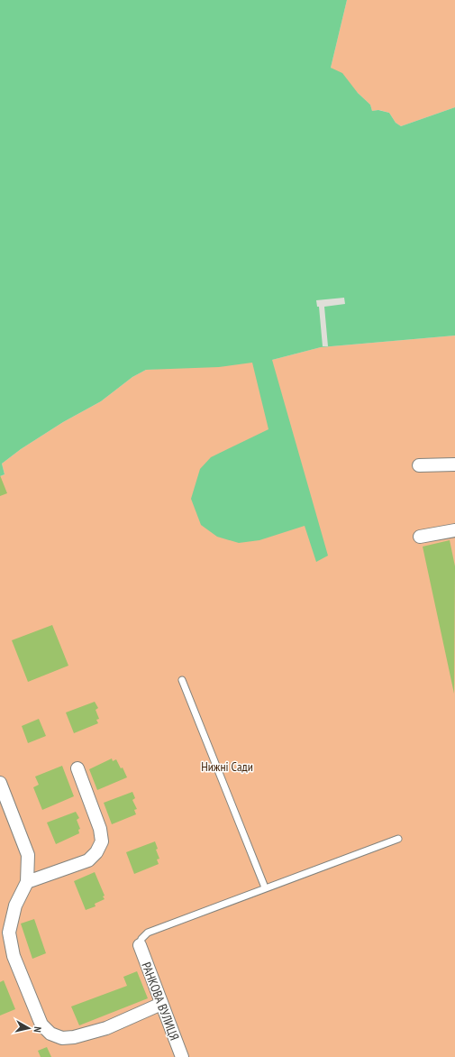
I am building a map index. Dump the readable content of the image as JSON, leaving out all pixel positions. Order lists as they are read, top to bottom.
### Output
{
  "streets": {
    "street": ["РАНКОВА ВУЛИЦЯ"]
  },
  "parks": ["Нижні Сади"],
  "north": "right"
}
